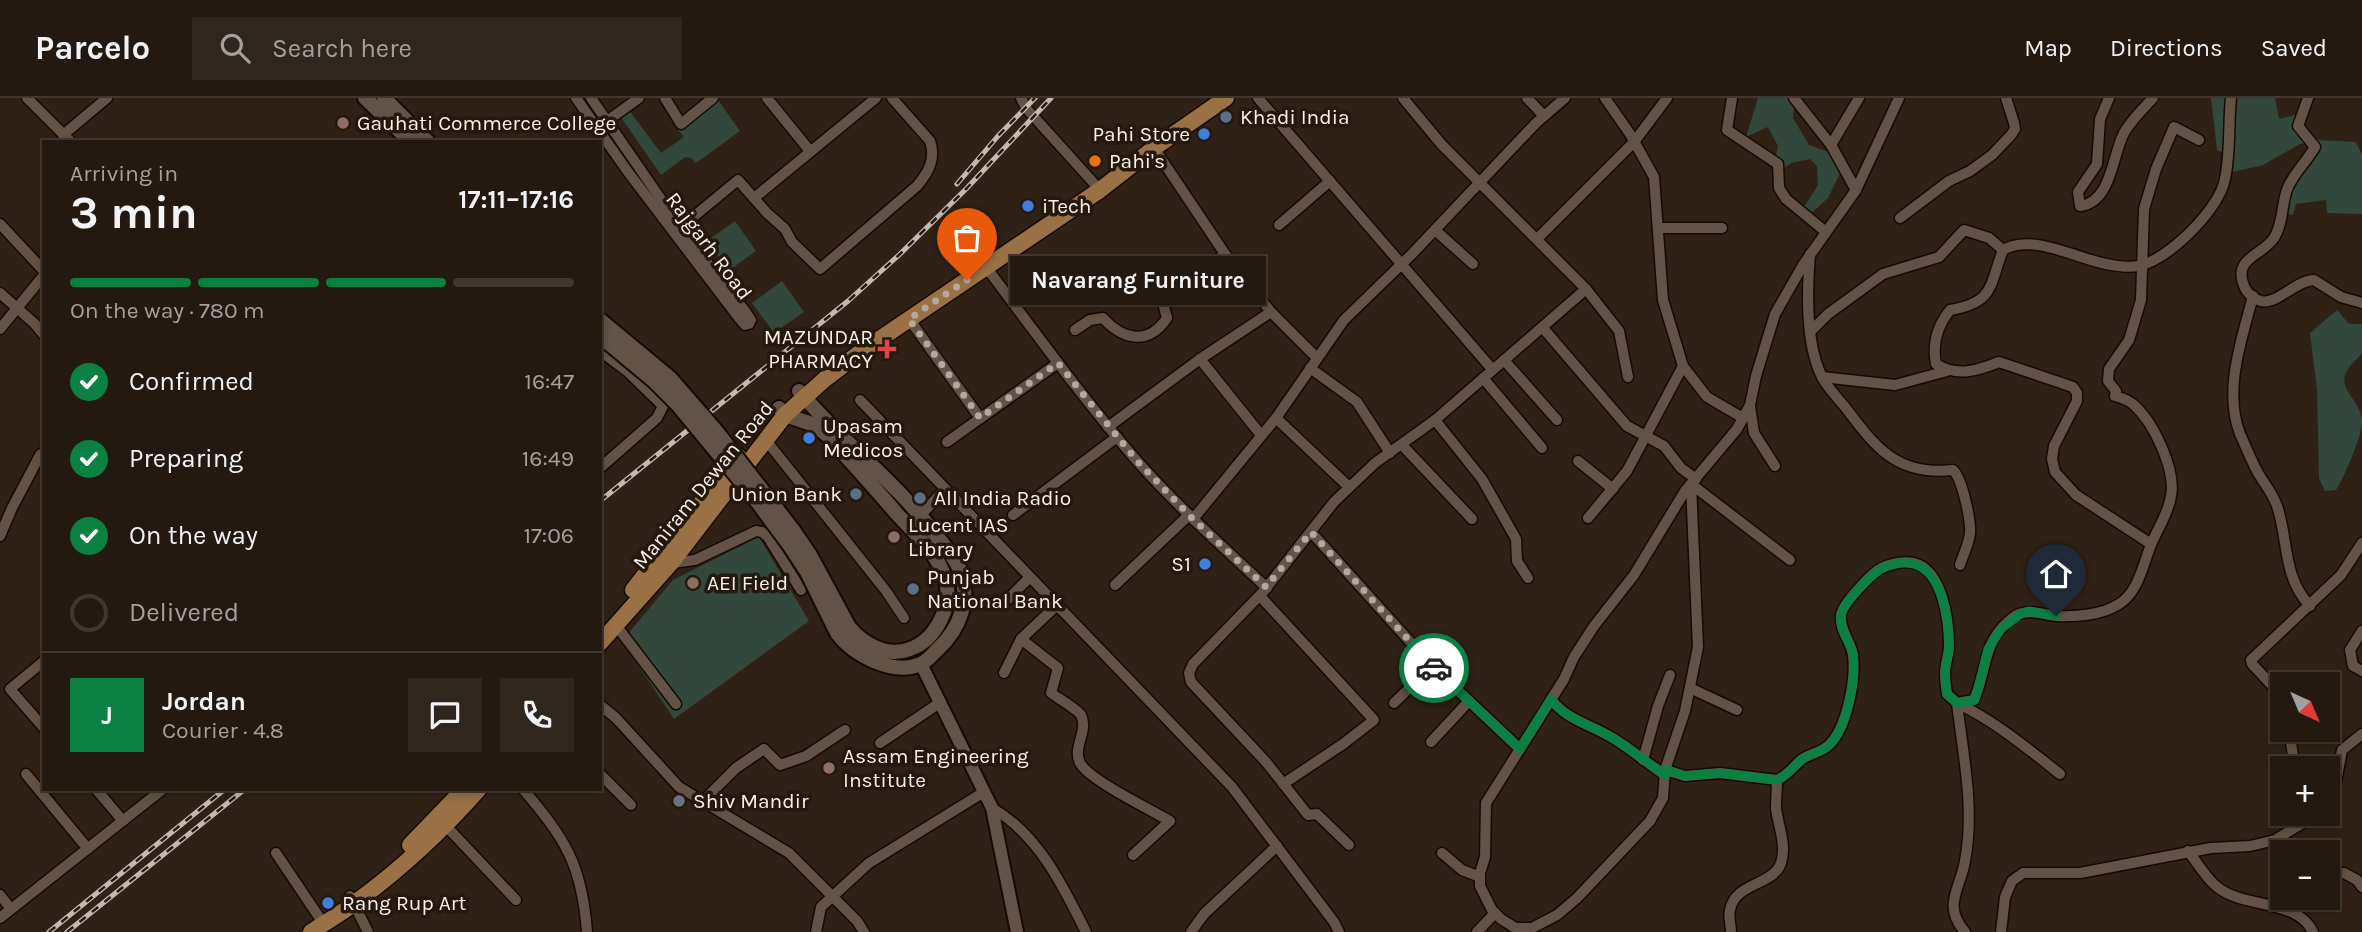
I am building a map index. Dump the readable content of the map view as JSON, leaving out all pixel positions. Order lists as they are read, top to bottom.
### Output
{
  "streets": {
    "main road": ["Maniram Dewan Road"],
    "street": ["Rajgarh Road"]
  },
  "places": {
    "other": [
      "Khadi India",
      "Gauhati Commerce College",
      "Pahi Store",
      "Pahi's",
      "iTech",
      "Navarang Furniture",
      "Upasam Medicos",
      "Union Bank",
      "All India Radio",
      "Lucent IAS Library",
      "S1",
      "AEI Field",
      "Punjab National Bank",
      "Assam Engineering Institute",
      "Shiv Mandir",
      "Rang Rup Art"
    ],
    "health": ["MAZUNDAR PHARMACY"]
  },
  "north": "bottom right",
  "page": {
    "header": "Parcelo",
    "search": "Search here",
    "nav": ["Map", "Directions", "Saved"],
    "heading": ["3 min", "Arriving in", "17:11–17:16"],
    "panel": ["Jordan", "Courier · 4.8"],
    "bubble": "Navarang Furniture",
    "bar": "On the way · 780 m",
    "list": [
      ["Confirmed", "16:47"],
      ["Preparing", "16:49"],
      ["On the way", "17:06"],
      "Delivered"
    ],
    "map_buttons": ["+", "−"],
    "round": "J"
  }
}
